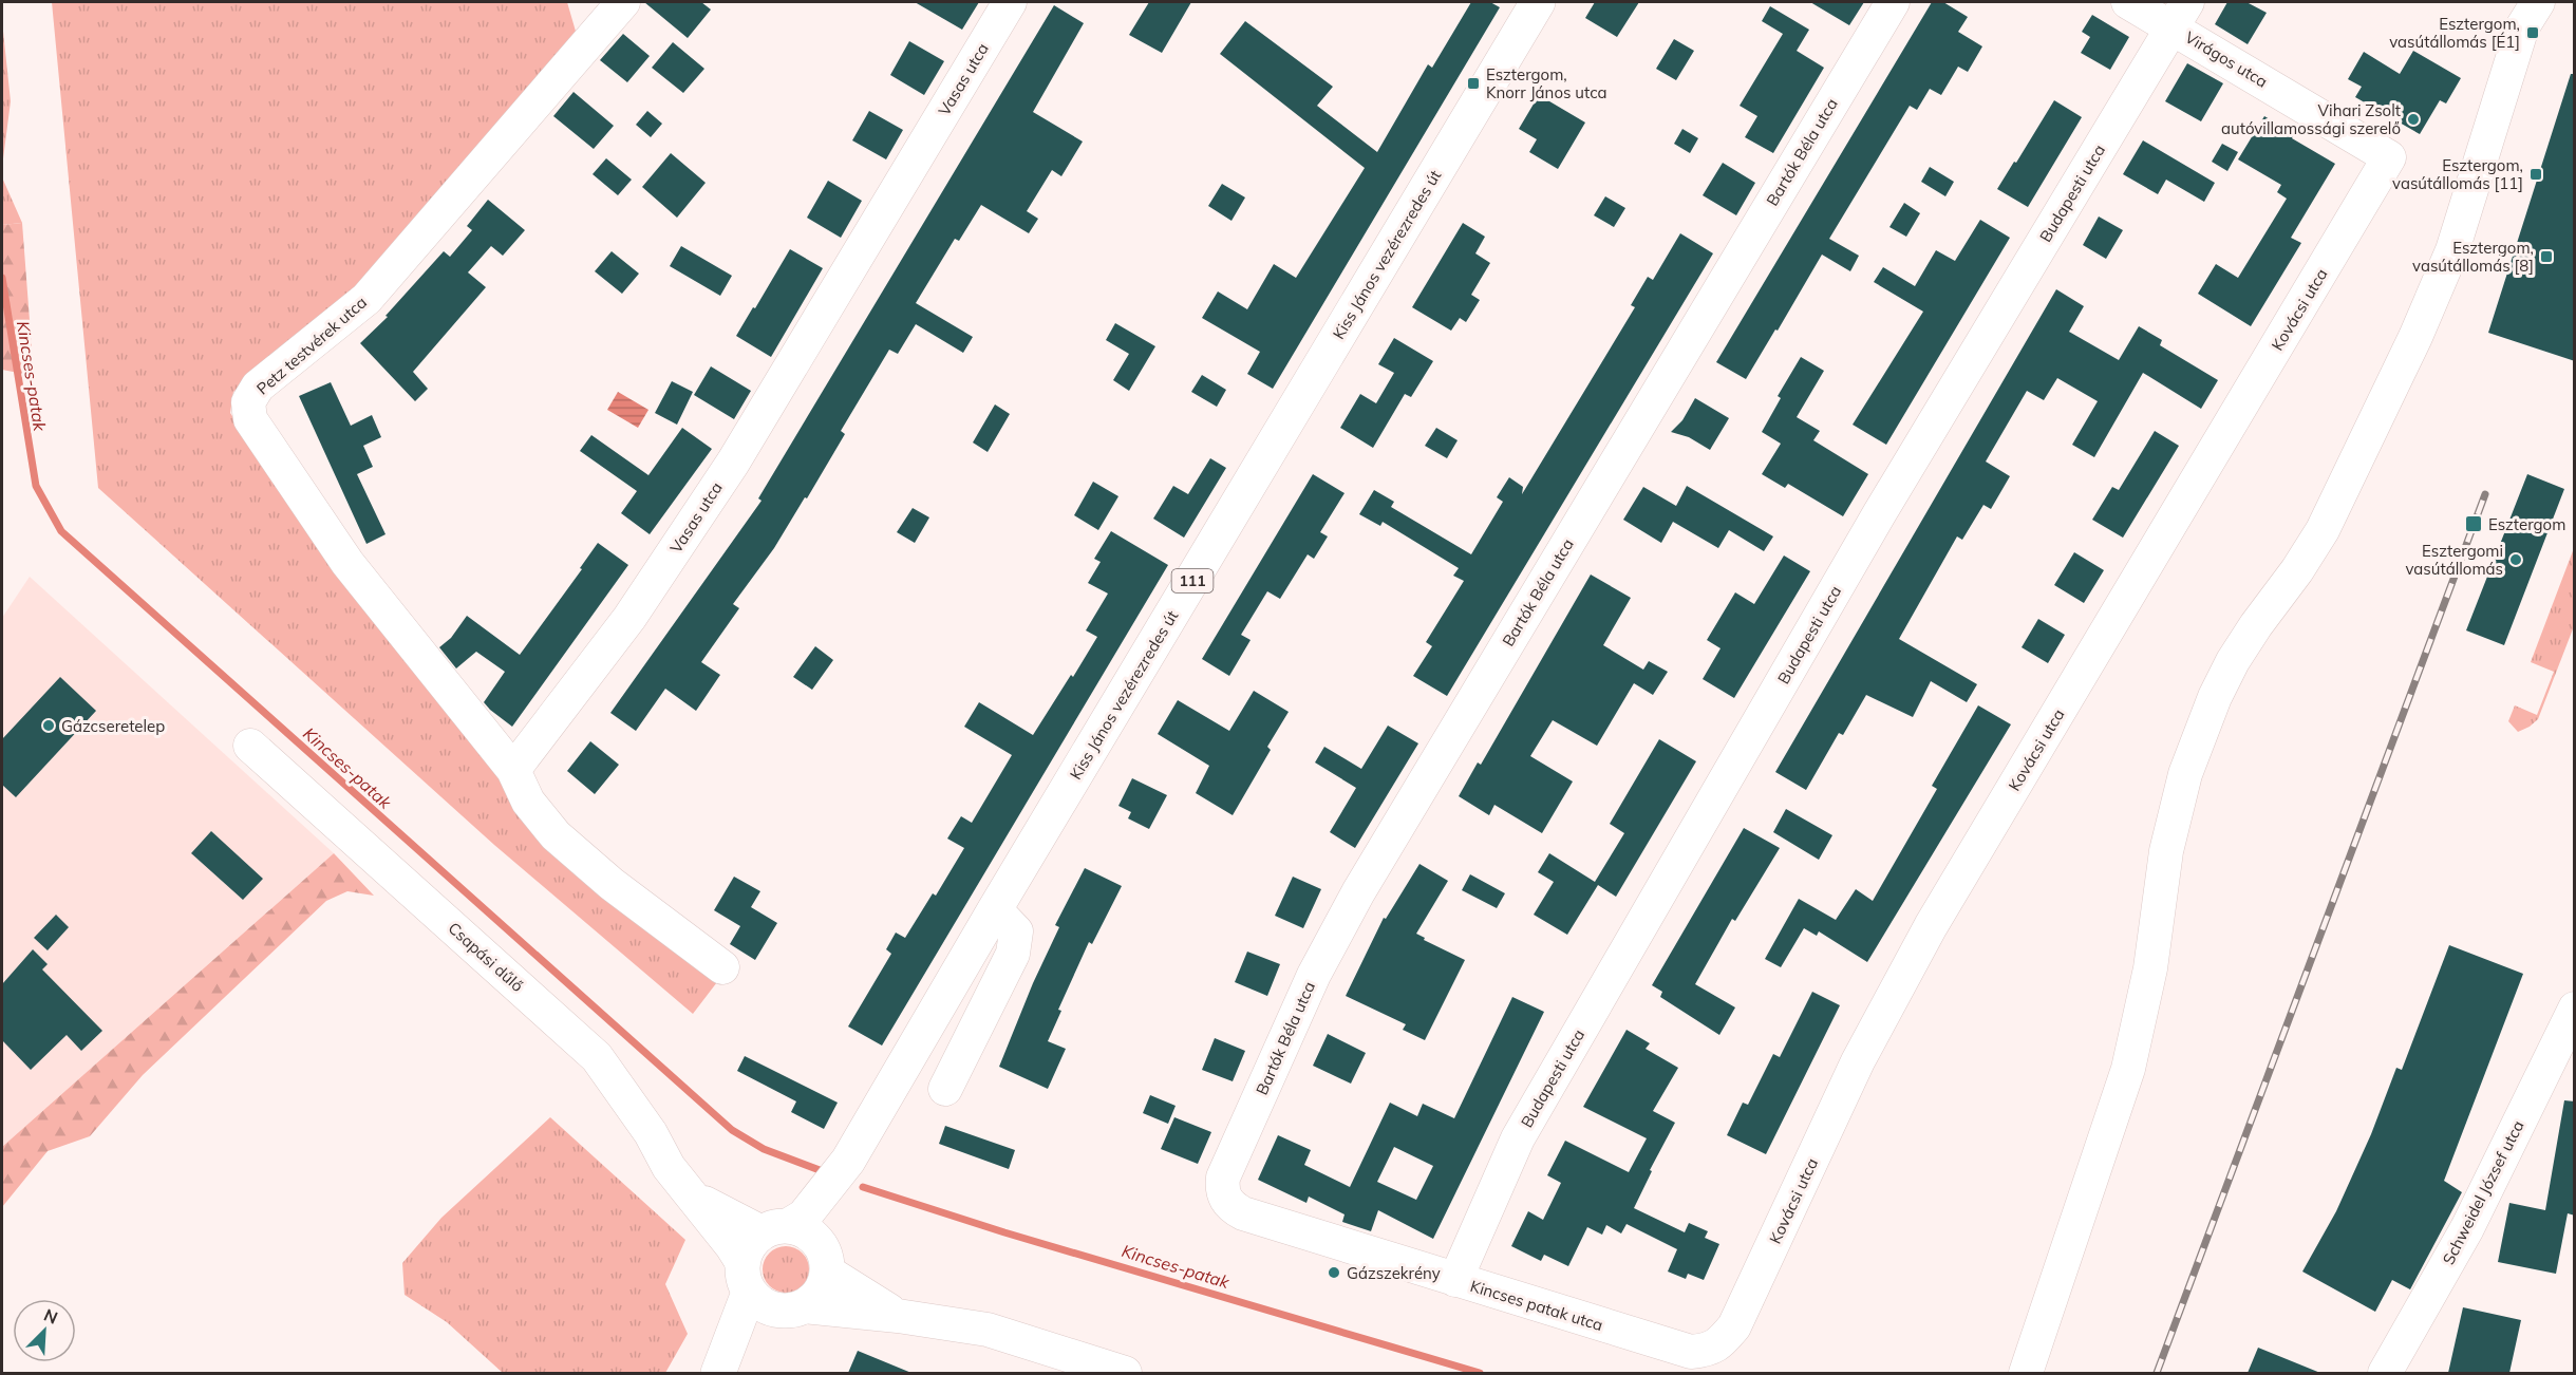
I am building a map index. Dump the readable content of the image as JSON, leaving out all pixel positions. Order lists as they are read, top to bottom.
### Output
{
  "streets": {
    "main road": ["Kiss János vezérezredes út", "111"],
    "street": [
      "Virágos utca",
      "Vasas utca",
      "Bartók Béla utca",
      "Budapesti utca",
      "Kovácsi utca",
      "Petz testvérek utca",
      "Csapási dűlő",
      "Schweidel József utca",
      "Kincses patak utca"
    ]
  },
  "crossings": [
    ["Virágos utca", "Budapesti utca"],
    ["Virágos utca", "Kovácsi utca"],
    ["Vasas utca", "Petz testvérek utca"],
    ["Bartók Béla utca", "Kincses patak utca"],
    ["Budapesti utca", "Kincses patak utca"],
    ["Kiss János vezérezredes út", "111"],
    ["Kiss János vezérezredes út", "Csapási dűlő"],
    ["Kovácsi utca", "Kincses patak utca"],
    ["111", "Csapási dűlő"]
  ],
  "water": ["Kincses-patak"],
  "places": {
    "transit": [
      "Esztergom, vasútállomás [É1]",
      "Esztergom, Knorr János utca",
      "Esztergom, vasútállomás [11]",
      "Esztergom, vasútállomás [8]",
      "Esztergom"
    ],
    "other": [
      "Vihari Zsolt autóvillamossági szerelő",
      "Esztergomi vasútállomás",
      "Gázcseretelep",
      "Gázszekrény"
    ]
  },
  "north": "top right"
}
